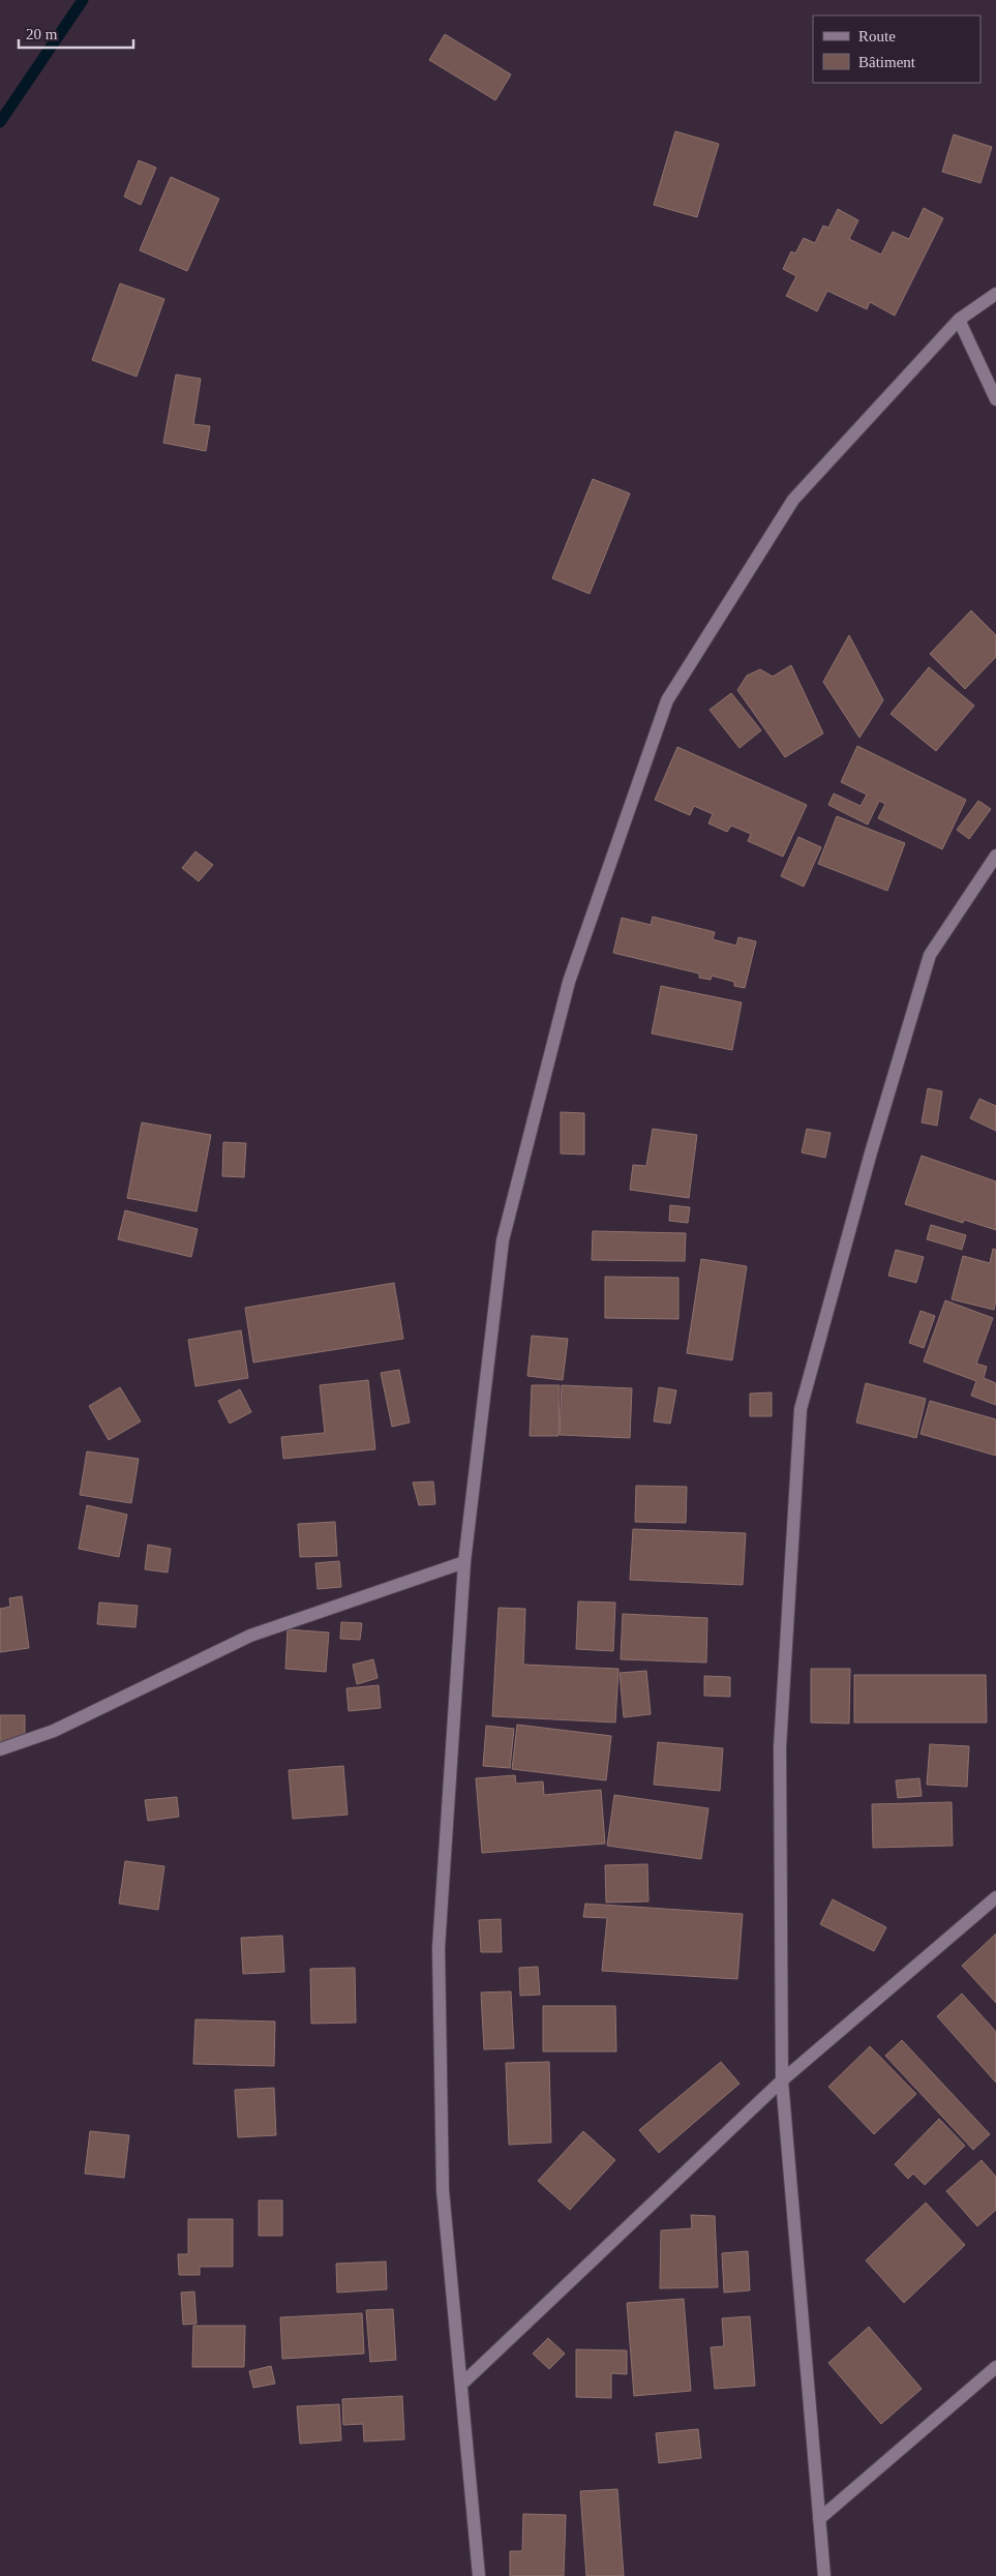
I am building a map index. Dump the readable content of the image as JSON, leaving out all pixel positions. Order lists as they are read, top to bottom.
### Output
{
  "legend": ["Route", "Bâtiment"],
  "scale_bar": "20 m"
}
